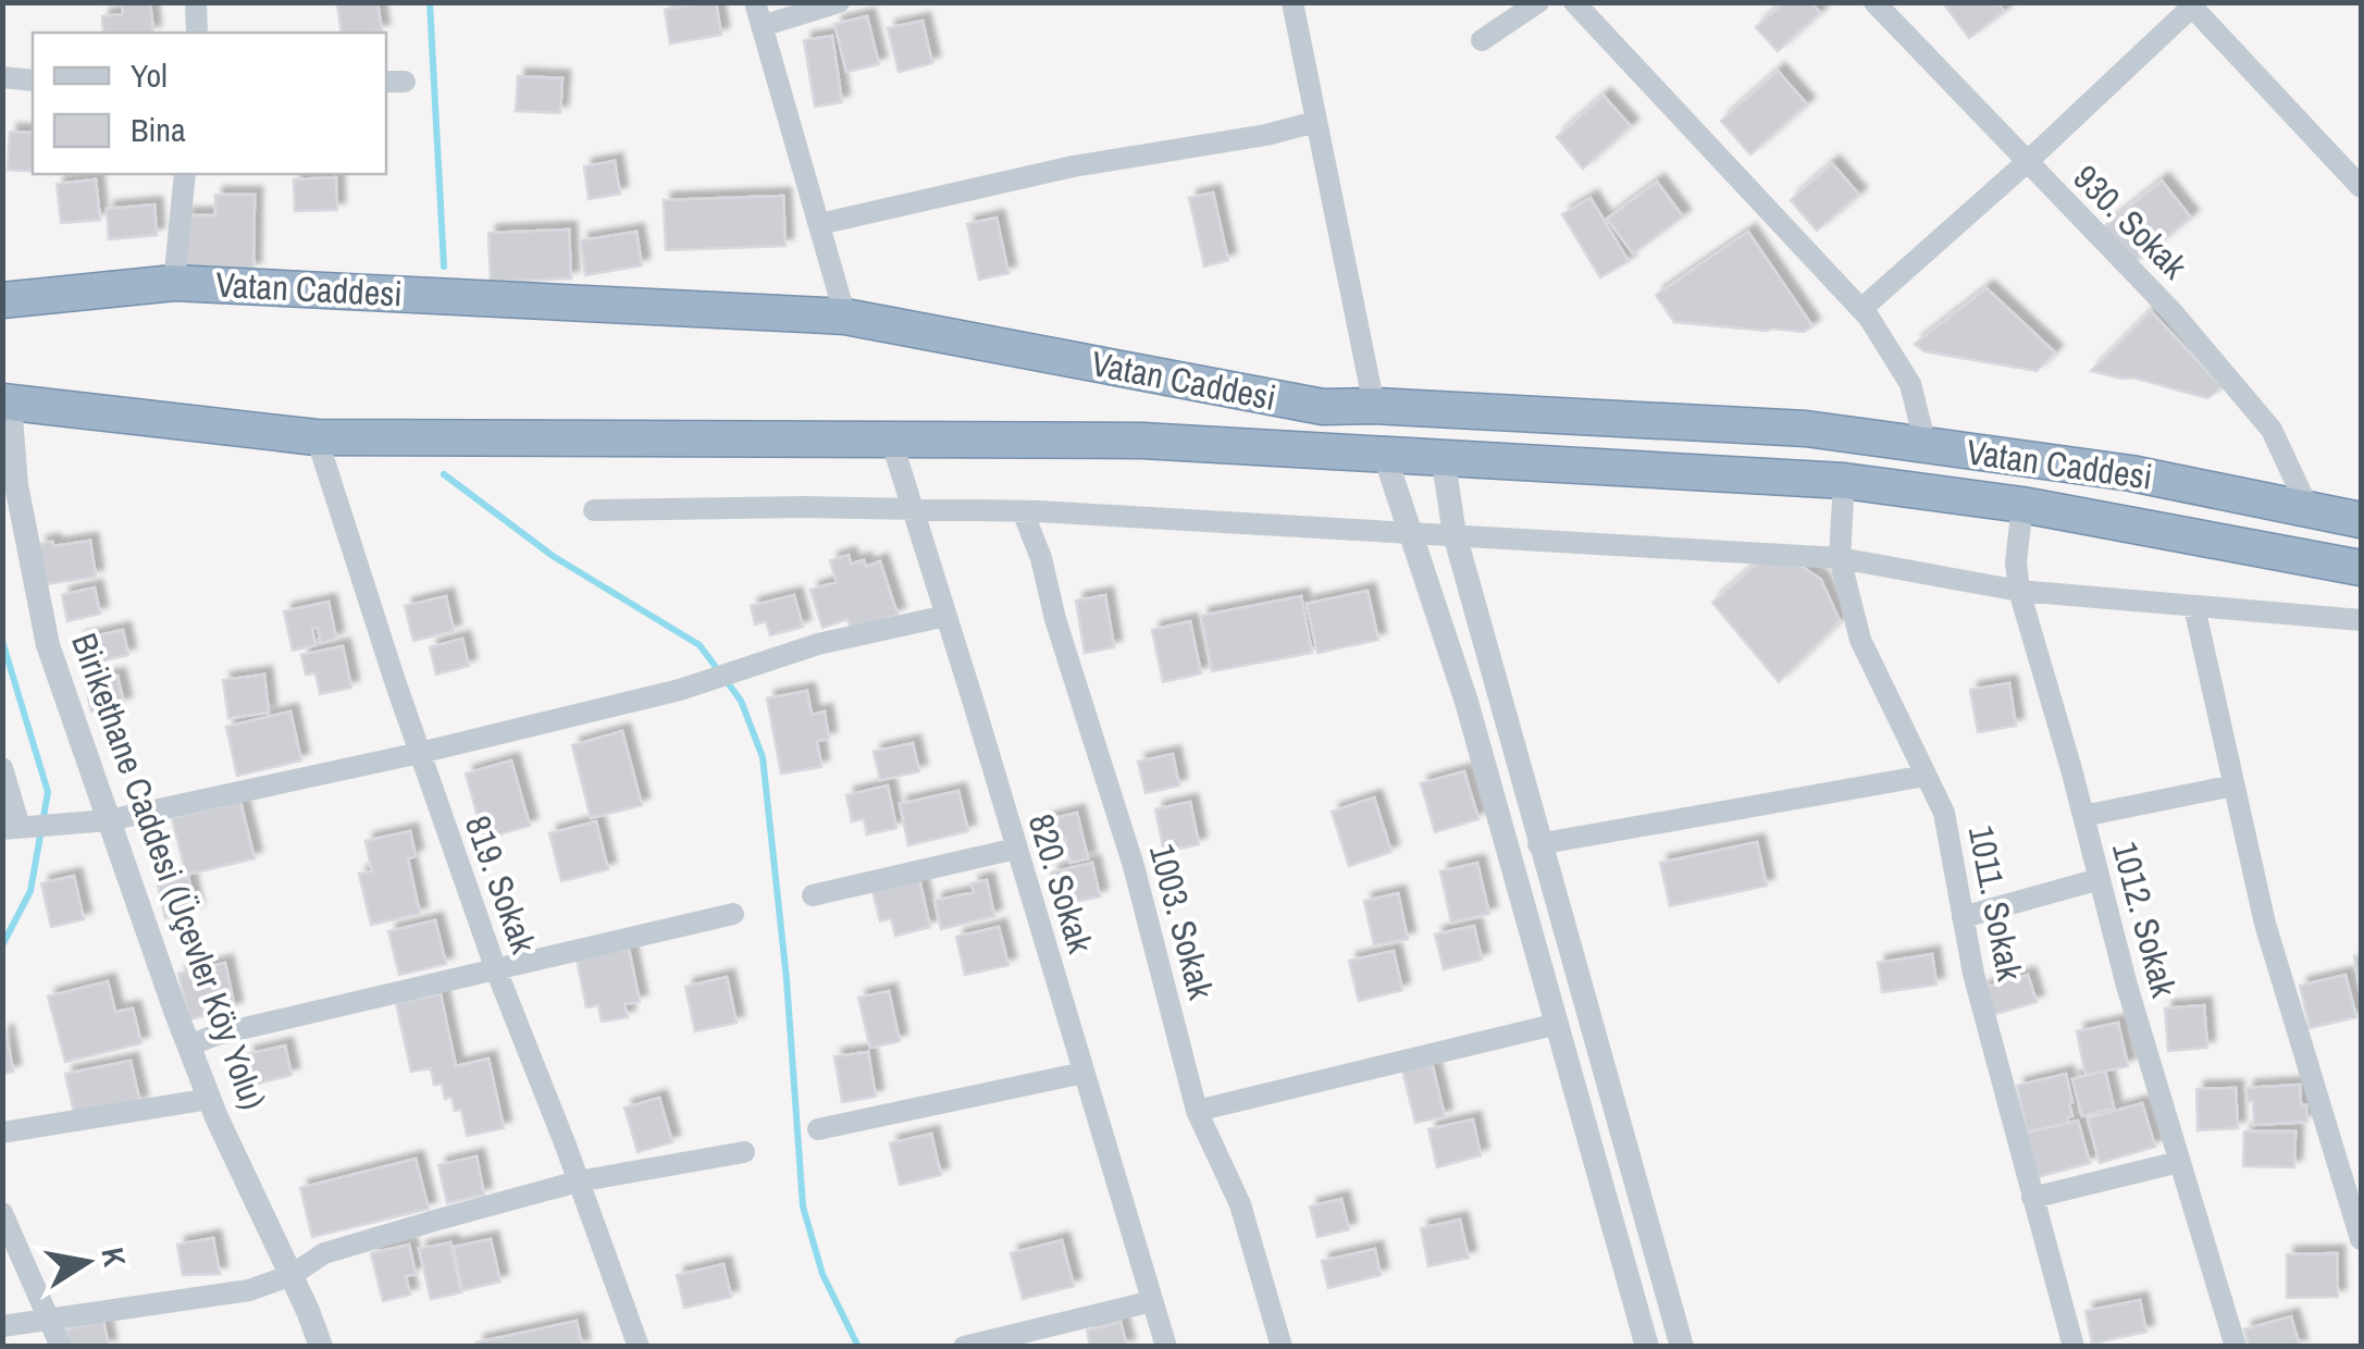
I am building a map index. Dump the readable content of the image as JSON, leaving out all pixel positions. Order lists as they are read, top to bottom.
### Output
{
  "streets": {
    "highway": ["Vatan Caddesi"],
    "street": [
      "930. Sokak",
      "Birikethane Caddesi (Üçevler Köy Yolu)",
      "820. Sokak",
      "819. Sokak",
      "1011. Sokak",
      "1012. Sokak",
      "1003. Sokak"
    ]
  },
  "crossings": [
    ["930. Sokak", "Vatan Caddesi"],
    ["Vatan Caddesi", "Birikethane Caddesi (Üçevler Köy Yolu)"],
    ["Vatan Caddesi", "820. Sokak"],
    ["Vatan Caddesi", "819. Sokak"],
    ["Vatan Caddesi", "1011. Sokak"],
    ["Vatan Caddesi", "1012. Sokak"]
  ],
  "legend": ["Yol", "Bina"],
  "north": "right"
}
